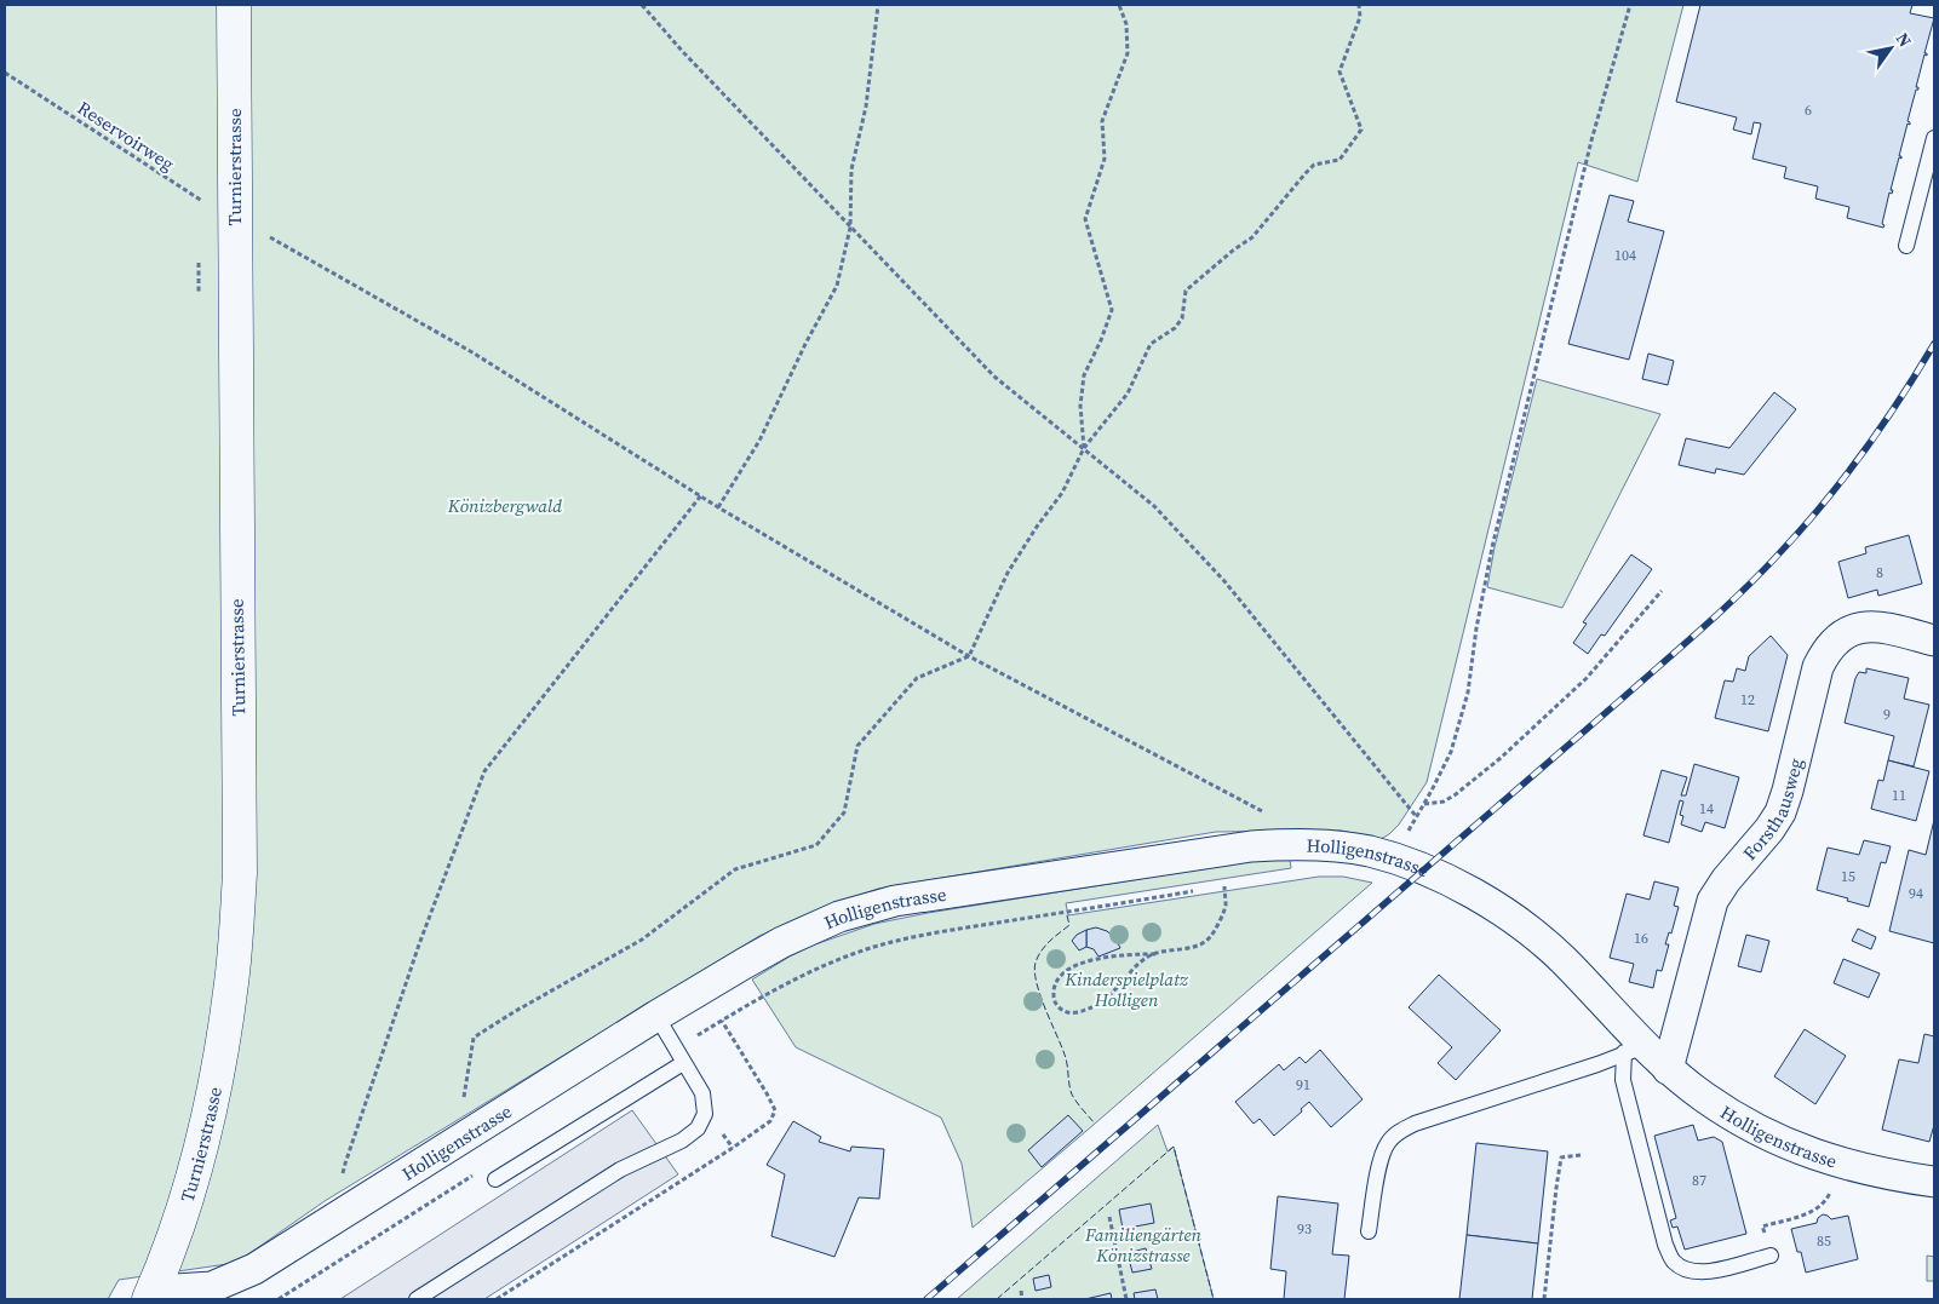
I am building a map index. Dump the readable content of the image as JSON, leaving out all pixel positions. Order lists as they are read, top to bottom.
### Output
{
  "streets": {
    "main road": ["Turnierstrasse"],
    "street": ["Forsthausweg", "Holligenstrasse"],
    "path": ["Reservoirweg"]
  },
  "crossings": [
    ["Reservoirweg", "Turnierstrasse"],
    ["Reservoirweg", "Holligenstrasse"],
    ["Turnierstrasse", "Holligenstrasse"],
    ["Forsthausweg", "Holligenstrasse"]
  ],
  "parks": ["Könizbergwald", "Kinderspielplatz Holligen", "Familiengärten Könizstrasse"],
  "house_numbers": [
    "6",
    "104",
    "8",
    "12",
    "9",
    "11",
    "14",
    "15",
    "94",
    "16",
    "91",
    "87",
    "93",
    "85"
  ],
  "north": "top right"
}
